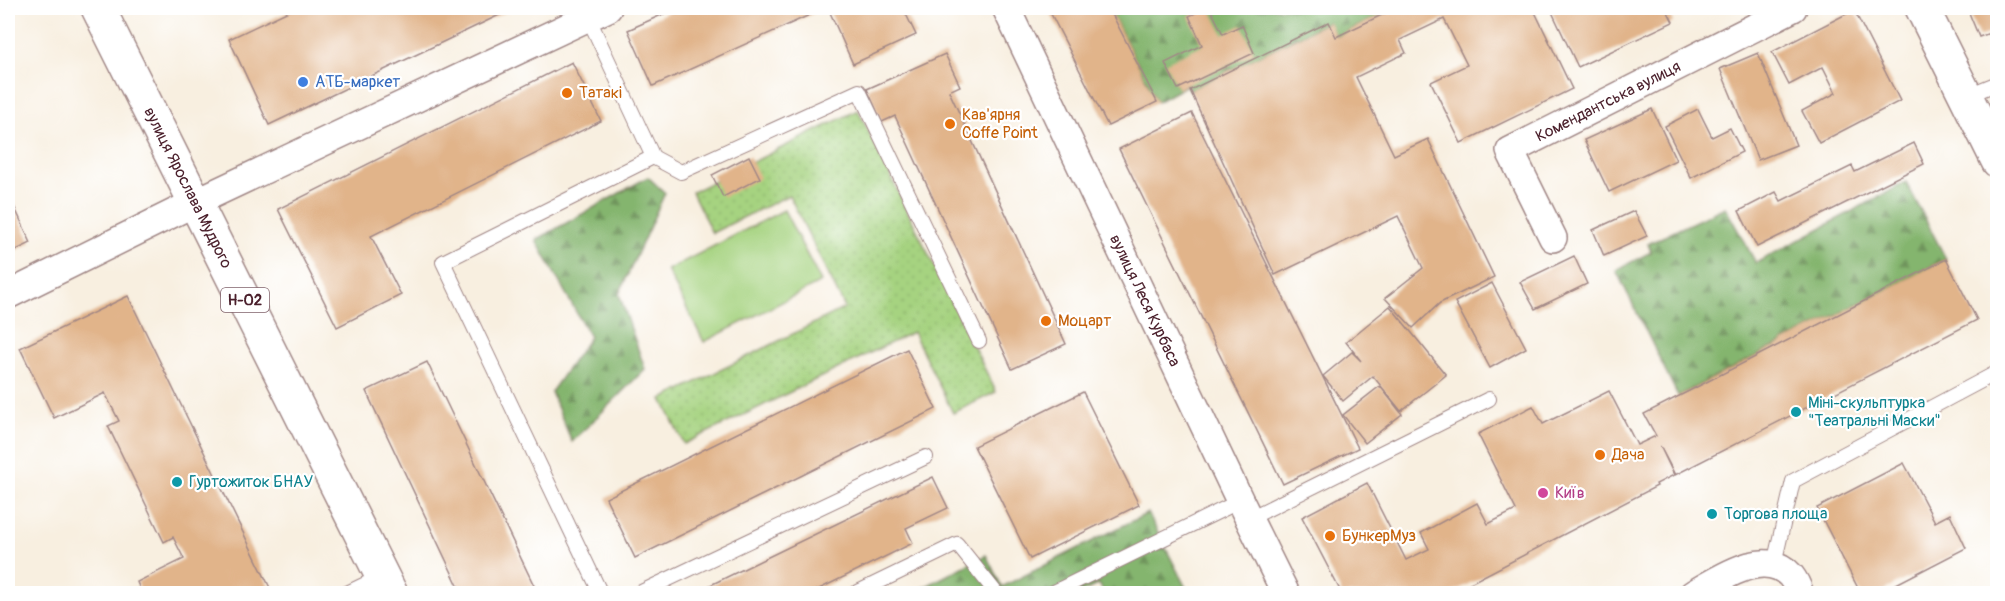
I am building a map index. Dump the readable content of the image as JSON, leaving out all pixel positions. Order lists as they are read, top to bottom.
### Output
{
  "streets": {
    "main road": ["вулиця Ярослава Мудрого", "Н-02"],
    "street": ["Комендантська вулиця", "вулиця Леся Курбаса"]
  },
  "places": [
    "АТБ-маркет",
    "Татакі",
    "Кав'ярня Coffe Point",
    "Моцарт",
    "Міні-скульптурка \"Театральні Маски\"",
    "Дача",
    "Гуртожиток БНАУ",
    "Київ",
    "Торгова площа",
    "БункерМуз"
  ]
}
